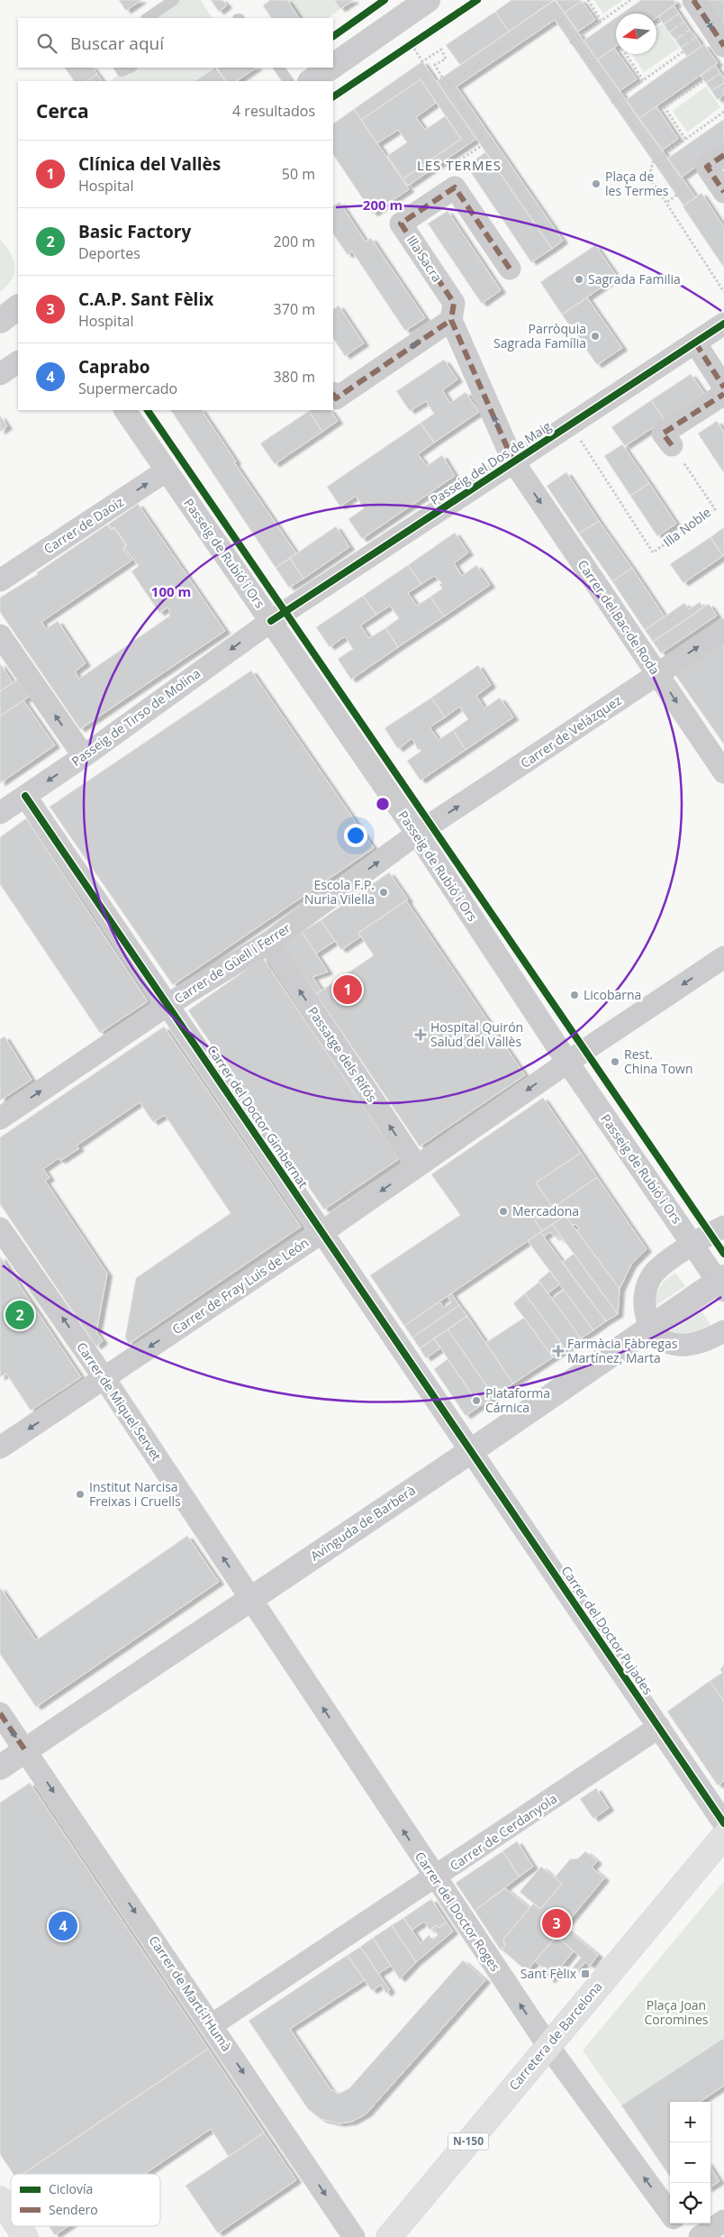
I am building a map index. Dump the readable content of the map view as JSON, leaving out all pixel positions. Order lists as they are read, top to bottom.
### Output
{
  "streets": {
    "main road": ["Carretera de Barcelona", "N-150"],
    "street": [
      "Illa Sacra",
      "Passeig del Dos de Maig",
      "Carrer de Daoiz",
      "Passeig de Rubió i Ors",
      "Carrer del Bac de Roda",
      "Passeig de Tirso de Molina",
      "Carrer de Velázquez",
      "Carrer de Güell i Ferrer",
      "Passatge dels Rifós",
      "Carrer del Doctor Gimbernat",
      "Carrer de Fray Luis de León",
      "Carrer de Miquel Servet",
      "Avinguda de Barberà",
      "Carrer del Doctor Pujades",
      "Carrer de Cerdanyola",
      "Carrer del Doctor Roges",
      "Carrer de Martí-l'Humà"
    ],
    "path": ["Illa Noble"]
  },
  "crossings": [
    ["Illa Sacra", "Passeig del Dos de Maig"],
    ["Illa Sacra", "Carrer del Bac de Roda"],
    ["Passeig del Dos de Maig", "Illa Noble"],
    ["Passeig del Dos de Maig", "Passeig de Rubió i Ors"],
    ["Passeig del Dos de Maig", "Carrer del Bac de Roda"],
    ["Passeig del Dos de Maig", "Passeig de Tirso de Molina"],
    ["Carrer de Daoiz", "Passeig de Rubió i Ors"],
    ["Passeig de Rubió i Ors", "Passeig de Tirso de Molina"],
    ["Passeig de Rubió i Ors", "Carrer de Velázquez"],
    ["Passeig de Rubió i Ors", "Carrer de Güell i Ferrer"],
    ["Passeig de Rubió i Ors", "Carrer de Fray Luis de León"],
    ["Passeig de Rubió i Ors", "Avinguda de Barberà"],
    ["Carrer del Bac de Roda", "Carrer de Velázquez"],
    ["Passeig de Tirso de Molina", "Carrer del Doctor Gimbernat"],
    ["Carrer de Velázquez", "Carrer de Güell i Ferrer"],
    ["Carrer de Güell i Ferrer", "Passatge dels Rifós"],
    ["Carrer de Güell i Ferrer", "Carrer del Doctor Gimbernat"],
    ["Passatge dels Rifós", "Carrer de Fray Luis de León"],
    ["Carrer del Doctor Gimbernat", "Carrer de Fray Luis de León"],
    ["Carrer del Doctor Gimbernat", "Avinguda de Barberà"],
    ["Carrer del Doctor Gimbernat", "Carrer del Doctor Pujades"],
    ["Carrer de Fray Luis de León", "Carrer de Miquel Servet"],
    ["Carrer de Miquel Servet", "Avinguda de Barberà"],
    ["Carrer de Miquel Servet", "Carrer del Doctor Roges"],
    ["Avinguda de Barberà", "Carrer del Doctor Pujades"],
    ["Avinguda de Barberà", "Carrer del Doctor Roges"],
    ["Avinguda de Barberà", "Carrer de Martí-l'Humà"],
    ["Carrer del Doctor Pujades", "Carrer de Cerdanyola"],
    ["Carrer de Cerdanyola", "Carrer del Doctor Roges"],
    ["Carrer de Cerdanyola", "Carrer de Martí-l'Humà"],
    ["Carrer del Doctor Roges", "Carretera de Barcelona"]
  ],
  "one_way": [
    "Illa Sacra",
    "Carrer de Daoiz",
    "Carrer del Bac de Roda",
    "Passeig de Tirso de Molina",
    "Carrer de Velázquez",
    "Carrer de Güell i Ferrer",
    "Passatge dels Rifós",
    "Carrer de Fray Luis de León",
    "Carrer de Miquel Servet",
    "Carrer del Doctor Roges",
    "Carrer de Martí-l'Humà"
  ],
  "districts": ["LES TERMES"],
  "parks": ["Plaça Joan Coromines"],
  "places": {
    "other": [
      "Plaça de les Termes",
      "Sagrada Familia",
      "Parròquia Sagrada Família",
      "Escola F.P. Nuria Vilella",
      "Licobarna",
      "Rest. China Town",
      "Mercadona",
      "Plataforma Cárnica",
      "Institut Narcisa Freixas i Cruells"
    ],
    "health": ["Hospital Quirón Salud del Vallès", "Farmàcia Fàbregas Martínez, Marta"],
    "transit": ["Sant Fèlix"]
  },
  "legend": ["Ciclovía", "Sendero"],
  "north": "left",
  "page": {
    "search": "Buscar aquí",
    "heading": ["Cerca", "4 resultados"],
    "list": [
      {
        "mark": "1",
        "name": "Clínica del Vallès",
        "note": "Hospital",
        "value": "50 m"
      },
      {
        "mark": "2",
        "name": "Basic Factory",
        "note": "Deportes",
        "value": "200 m"
      },
      {
        "mark": "3",
        "name": "C.A.P. Sant Fèlix",
        "note": "Hospital",
        "value": "370 m"
      },
      {
        "mark": "4",
        "name": "Caprabo",
        "note": "Supermercado",
        "value": "380 m"
      }
    ],
    "pins": [
      "1",
      "2",
      "3",
      "4"
    ],
    "map_buttons": ["+", "−"]
  },
  "rings": ["200 m", "100 m"]
}
